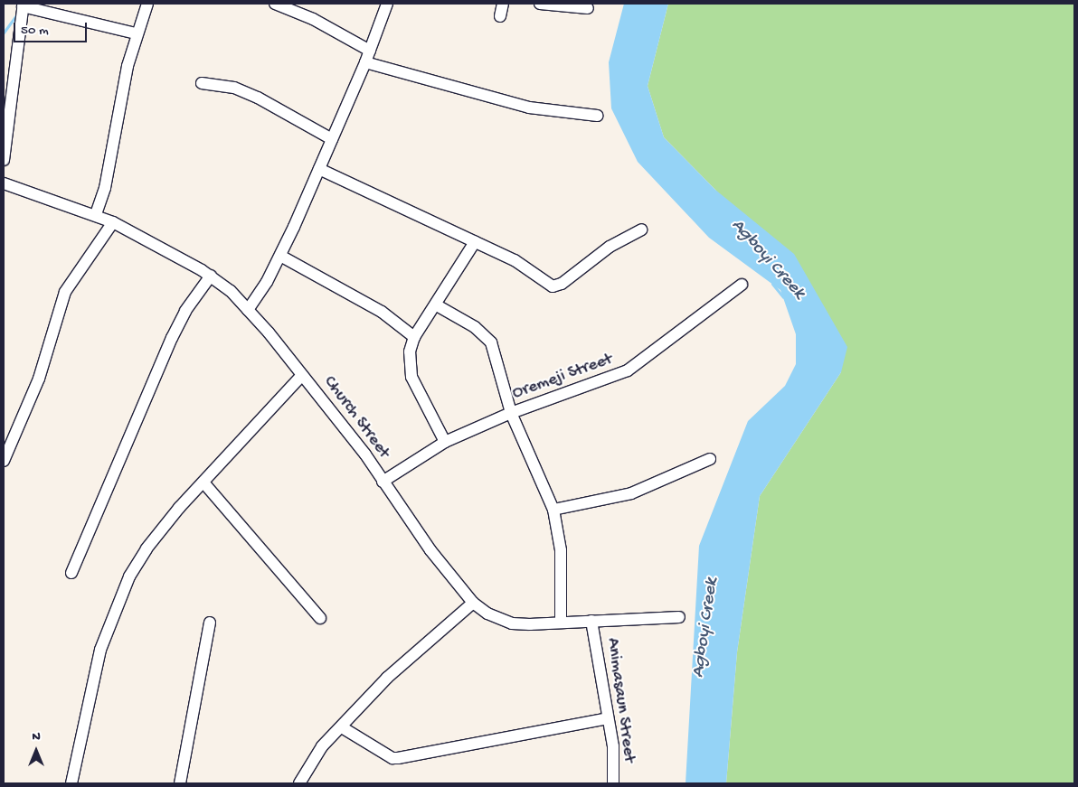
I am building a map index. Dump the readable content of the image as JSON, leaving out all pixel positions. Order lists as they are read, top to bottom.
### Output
{
  "streets": {
    "street": ["Oremeji Street", "Church Street", "Animasaun Street"]
  },
  "crossings": [
    ["Oremeji Street", "Church Street"],
    ["Church Street", "Animasaun Street"]
  ],
  "water": ["Agboyi Creek"],
  "scale_bar": "50 m",
  "north": "top"
}
